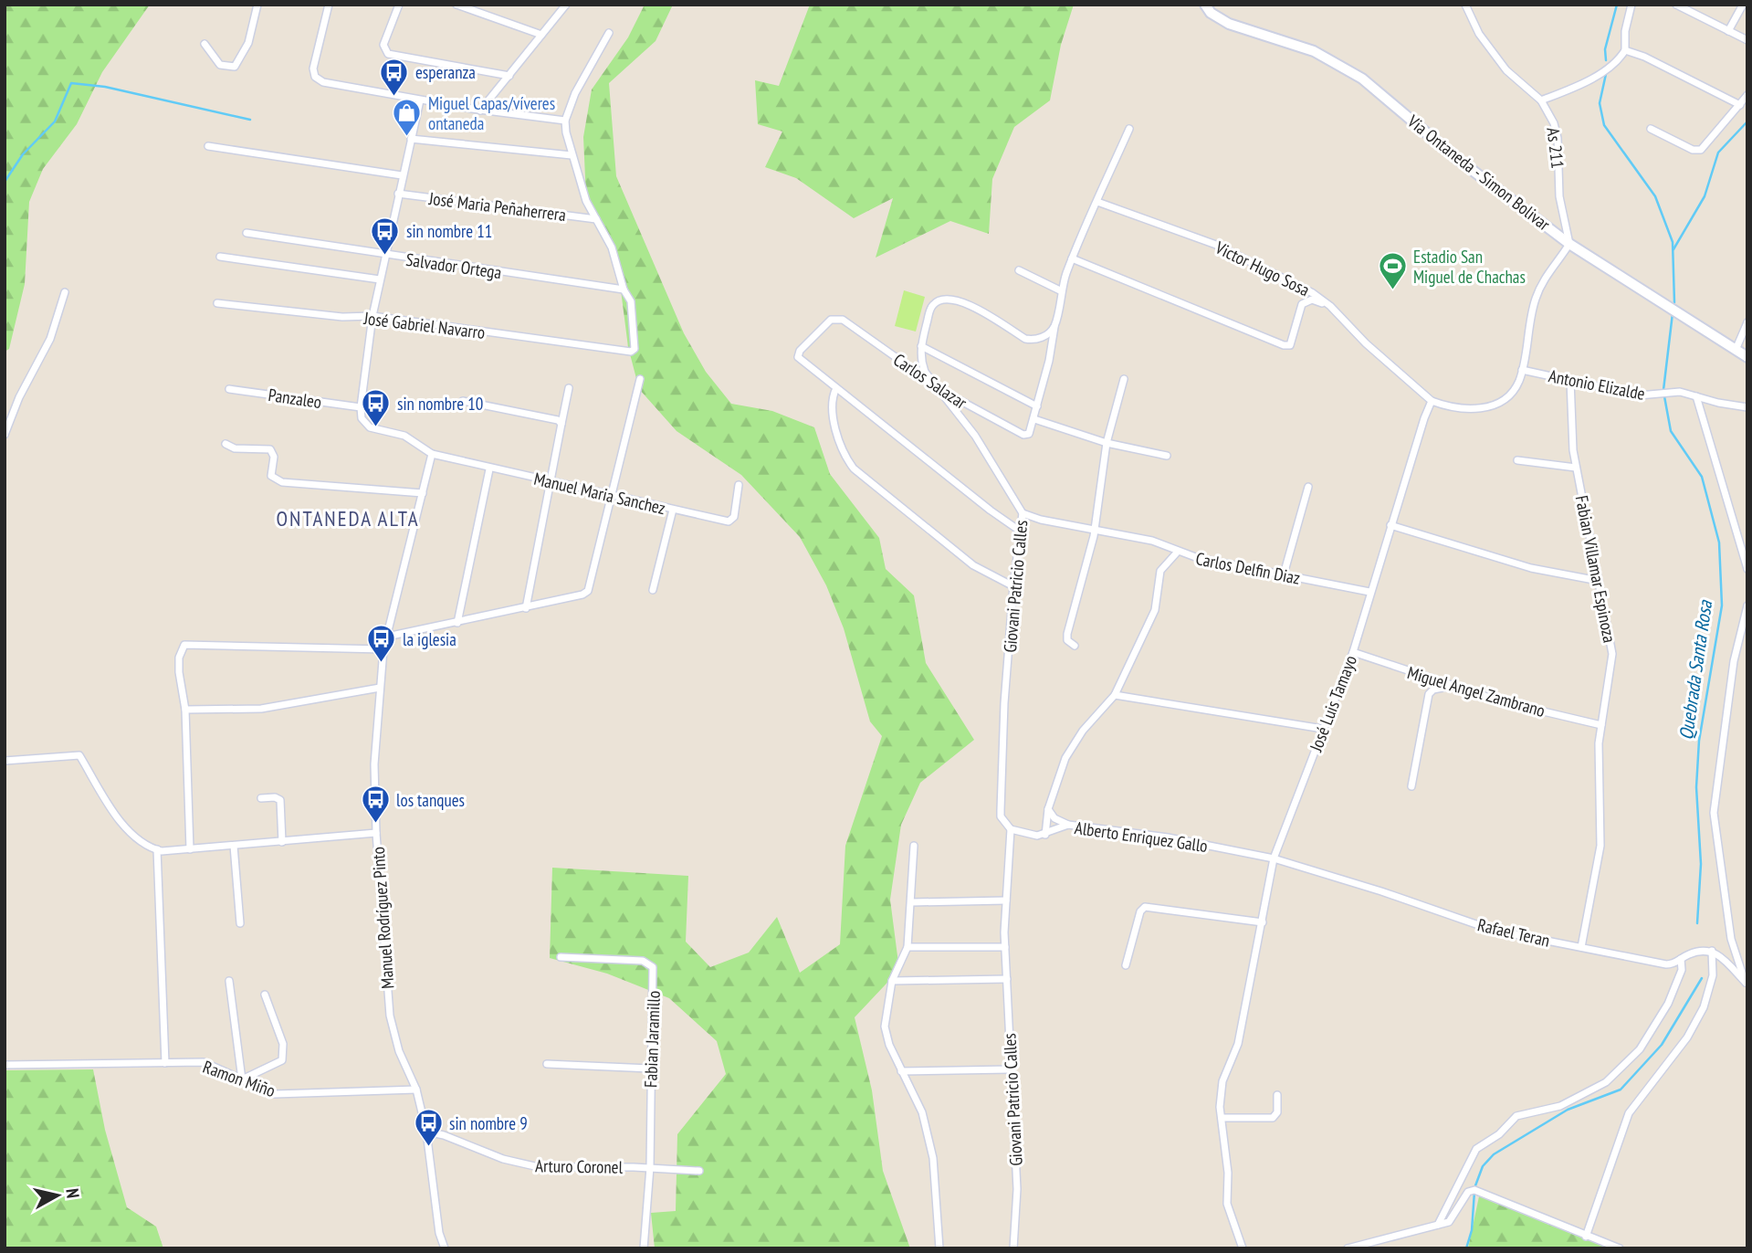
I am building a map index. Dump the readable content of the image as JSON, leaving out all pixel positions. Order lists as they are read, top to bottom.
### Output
{
  "streets": {
    "street": [
      "As 211",
      "Via Ontaneda - Simon Bolivar",
      "José Maria Peñaherrera",
      "Salvador Ortega",
      "Victor Hugo Sosa",
      "José Gabriel Navarro",
      "Carlos Salazar",
      "Antonio Elizalde",
      "Panzaleo",
      "Manuel Maria Sanchez",
      "Carlos Delfin Diaz",
      "Fabian Villamar Espinoza",
      "Giovani Patricio Calles",
      "Miguel Angel Zambrano",
      "José Luis Tamayo",
      "Alberto Enriquez Gallo",
      "Manuel Rodríguez Pinto",
      "Rafael Teran",
      "Fabian Jaramillo",
      "Ramon Miño",
      "Arturo Coronel"
    ]
  },
  "crossings": [
    ["As 211", "Via Ontaneda - Simon Bolivar"],
    ["Salvador Ortega", "José Gabriel Navarro"],
    ["Victor Hugo Sosa", "José Luis Tamayo"],
    ["Carlos Salazar", "Giovani Patricio Calles"],
    ["Antonio Elizalde", "Fabian Villamar Espinoza"],
    ["Manuel Maria Sanchez", "Manuel Rodríguez Pinto"],
    ["Carlos Delfin Diaz", "José Luis Tamayo"],
    ["Carlos Delfin Diaz", "Alberto Enriquez Gallo"],
    ["Fabian Villamar Espinoza", "Miguel Angel Zambrano"],
    ["Fabian Villamar Espinoza", "Rafael Teran"],
    ["Miguel Angel Zambrano", "José Luis Tamayo"],
    ["José Luis Tamayo", "Alberto Enriquez Gallo"],
    ["José Luis Tamayo", "Rafael Teran"],
    ["Alberto Enriquez Gallo", "Rafael Teran"],
    ["Manuel Rodríguez Pinto", "Ramon Miño"],
    ["Manuel Rodríguez Pinto", "Arturo Coronel"],
    ["Fabian Jaramillo", "Arturo Coronel"]
  ],
  "districts": ["ONTANEDA ALTA"],
  "water": ["Quebrada Santa Rosa"],
  "places": {
    "bus stop": [
      "esperanza",
      "sin nombre 11",
      "sin nombre 10",
      "la iglesia",
      "los tanques",
      "sin nombre 9"
    ],
    "shop": ["Miguel Capas/víveres ontaneda"],
    "sports": ["Estadio San Miguel de Chachas"]
  },
  "north": "right"
}
